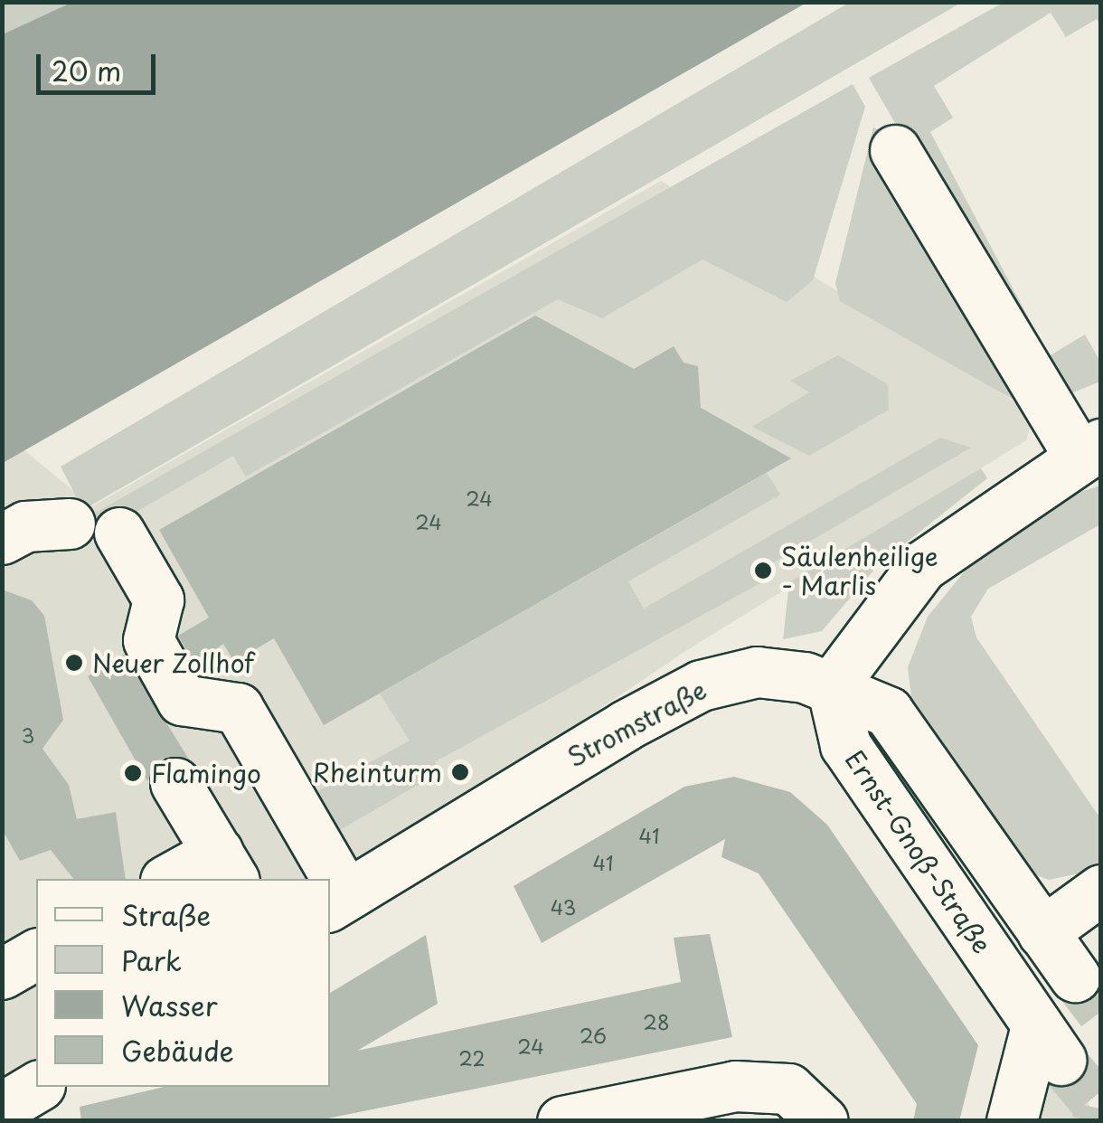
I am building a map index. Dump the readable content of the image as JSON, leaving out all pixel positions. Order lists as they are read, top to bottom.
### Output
{
  "streets": {
    "main road": ["Stromstraße", "Ernst-Gnoß-Straße"]
  },
  "crossings": [
    ["Stromstraße", "Ernst-Gnoß-Straße"]
  ],
  "places": [
    "Säulenheilige - Marlis",
    "Neuer Zollhof",
    "Rheinturm",
    "Flamingo"
  ],
  "house_numbers": [
    "24",
    "24",
    "3",
    "41",
    "41",
    "43",
    "28",
    "26",
    "24",
    "22"
  ],
  "legend": [
    "Straße",
    "Park",
    "Wasser",
    "Gebäude"
  ],
  "scale_bar": "20 m"
}
